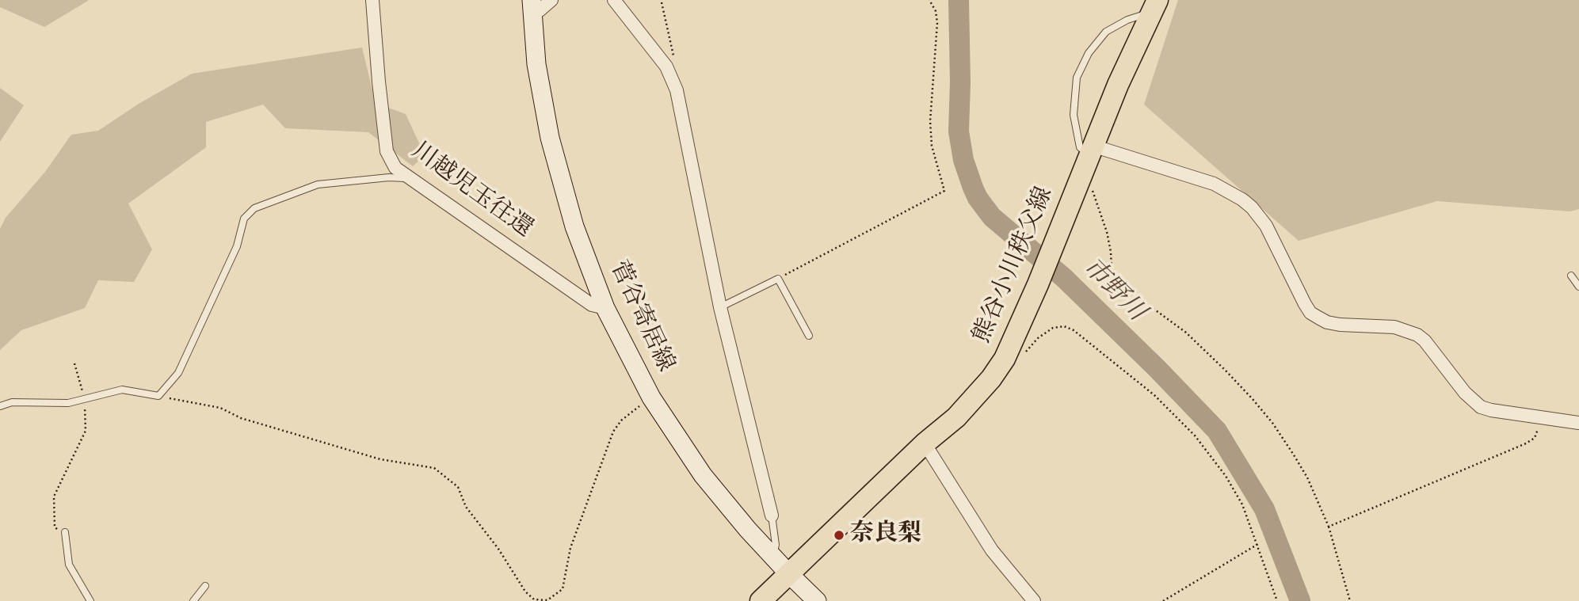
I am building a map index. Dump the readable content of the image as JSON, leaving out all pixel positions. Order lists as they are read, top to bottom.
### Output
{
  "streets": {
    "main road": ["熊谷小川秩父線", "菅谷寄居線"],
    "street": ["川越児玉往還"]
  },
  "crossings": [
    ["川越児玉往還", "菅谷寄居線"],
    ["熊谷小川秩父線", "菅谷寄居線"]
  ],
  "water": ["市野川"],
  "places": ["奈良梨"]
}
